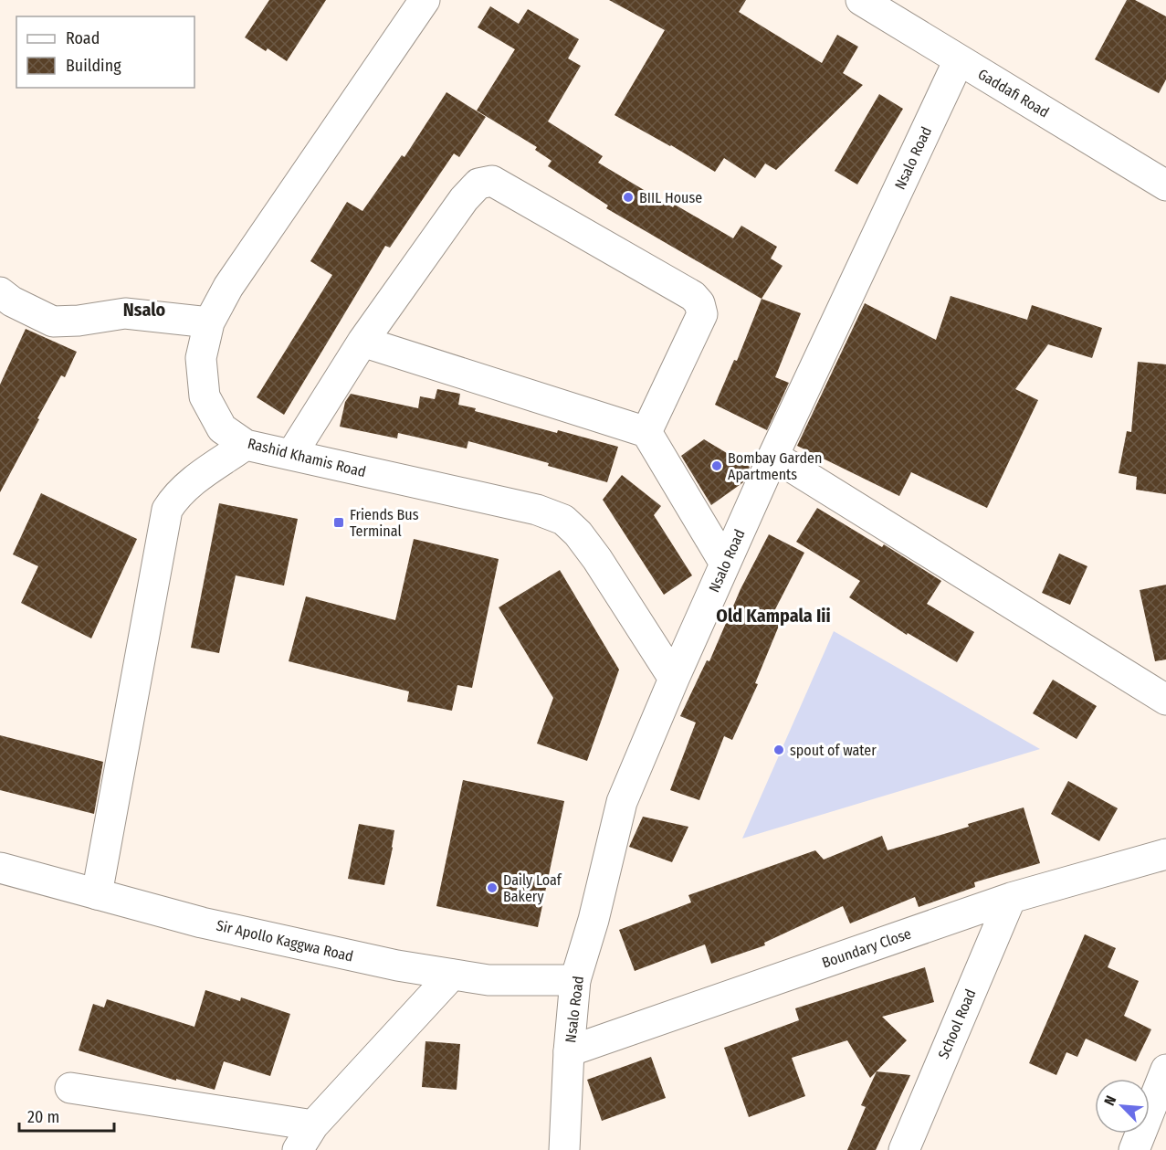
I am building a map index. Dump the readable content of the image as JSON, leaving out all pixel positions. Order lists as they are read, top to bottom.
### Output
{
  "streets": {
    "street": [
      "Gaddafi Road",
      "Nsalo Road",
      "Rashid Khamis Road",
      "Sir Apollo Kaggwa Road",
      "Boundary Close",
      "School Road"
    ]
  },
  "crossings": [
    ["Gaddafi Road", "Nsalo Road"],
    ["Nsalo Road", "Rashid Khamis Road"],
    ["Nsalo Road", "Sir Apollo Kaggwa Road"],
    ["Nsalo Road", "Boundary Close"],
    ["Boundary Close", "School Road"]
  ],
  "districts": ["Nsalo", "Old Kampala Iii"],
  "places": {
    "other": [
      "BIIL House",
      "Bombay Garden Apartments",
      "spout of water",
      "Daily Loaf Bakery"
    ],
    "transit": ["Friends Bus Terminal"]
  },
  "legend": ["Road", "Building"],
  "scale_bar": "20 m",
  "north": "top left"
}
